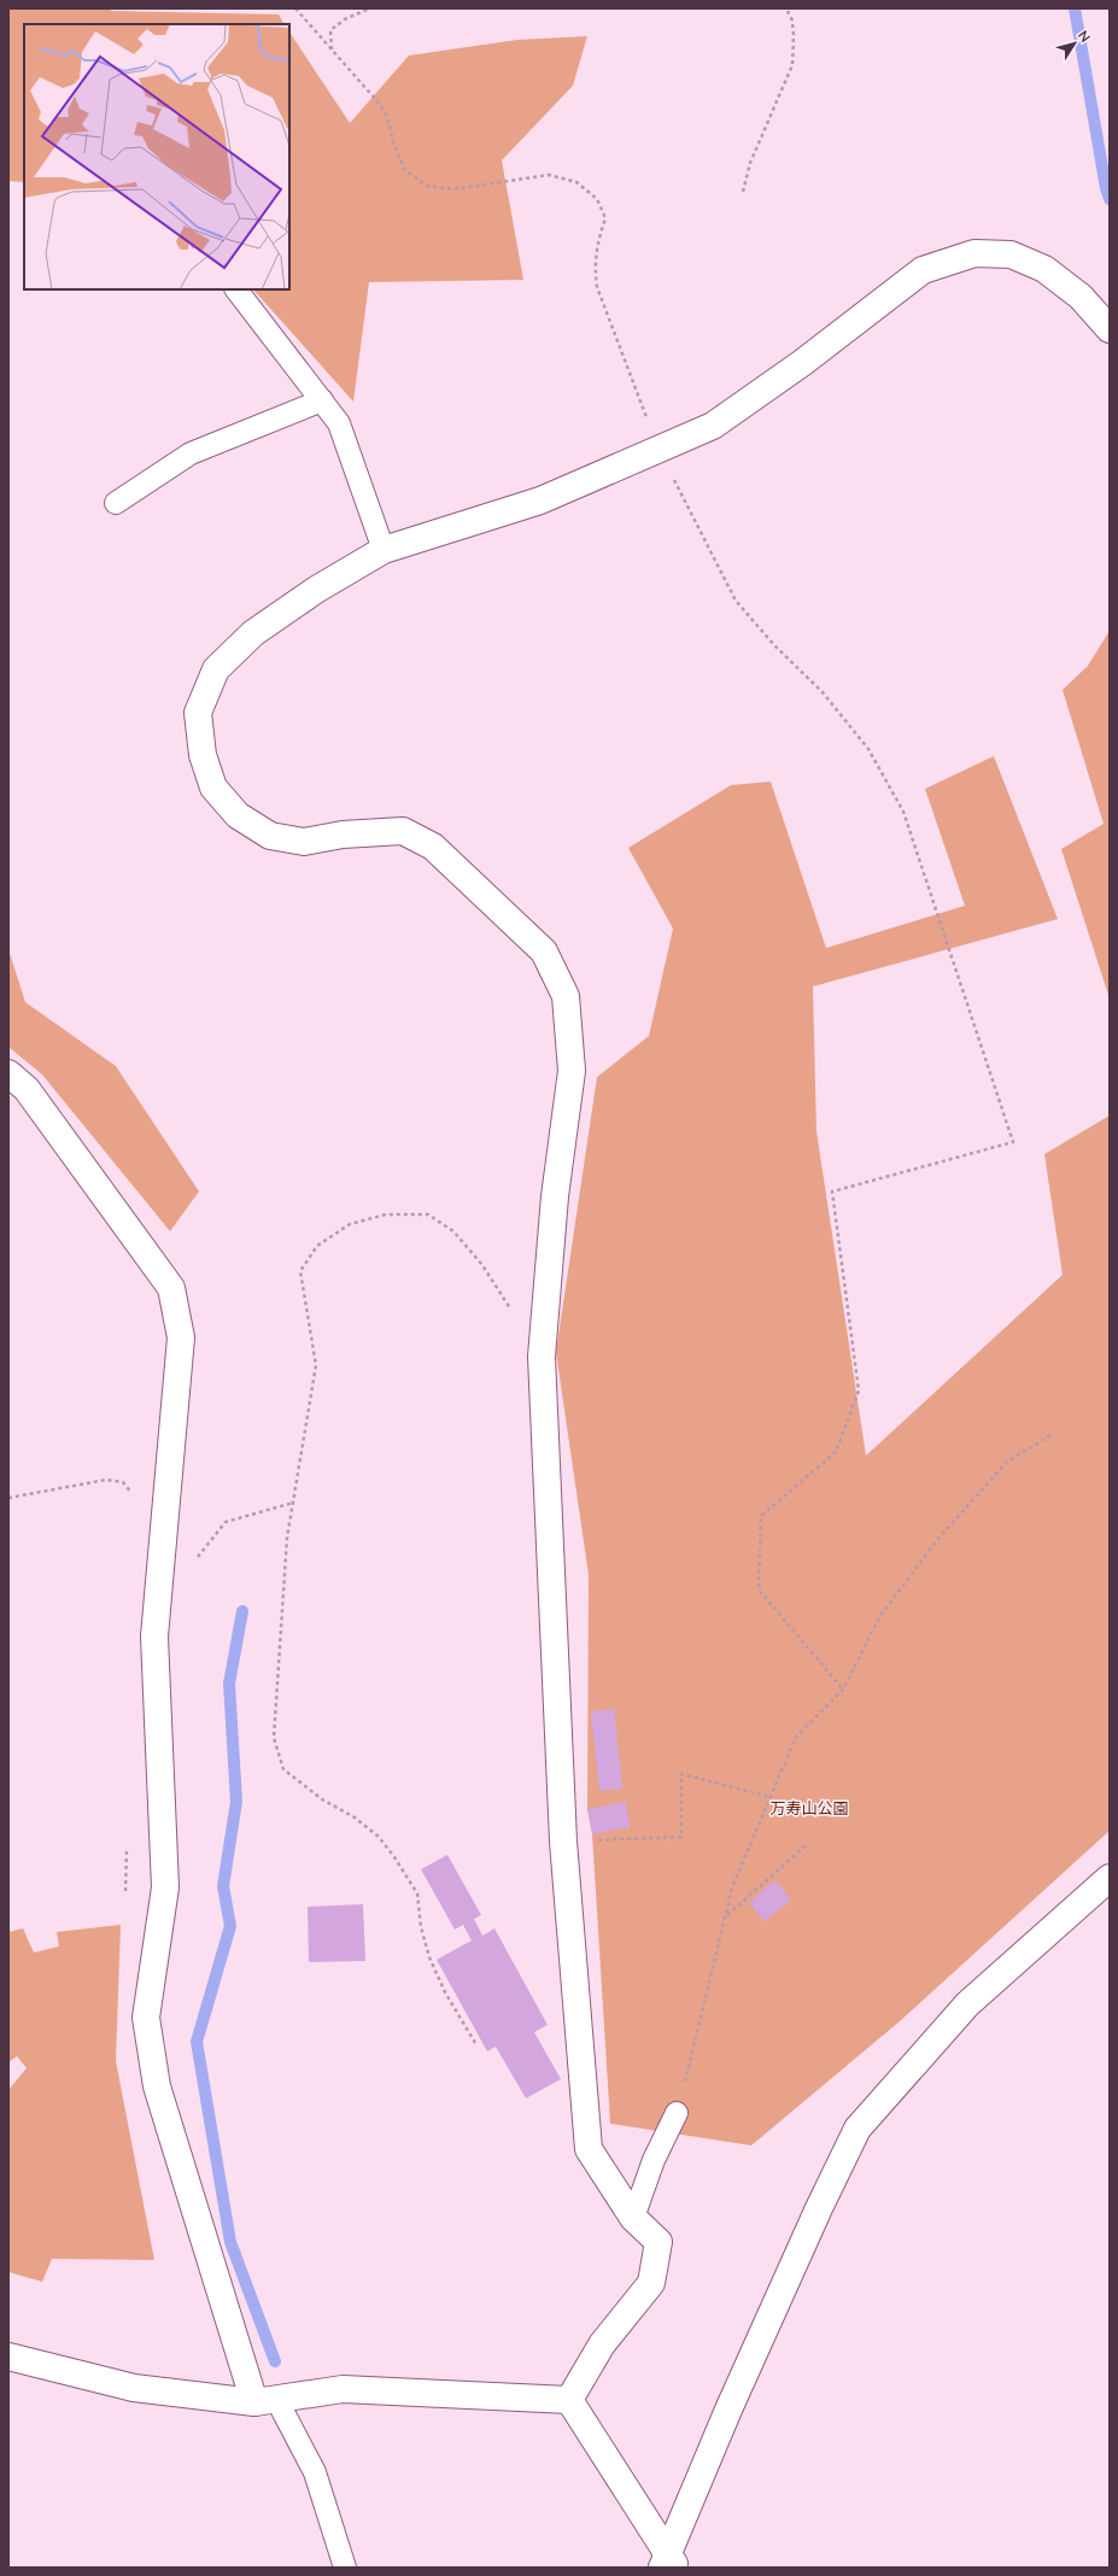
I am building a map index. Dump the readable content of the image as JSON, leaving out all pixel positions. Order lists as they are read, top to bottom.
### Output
{
  "parks": ["万寿山公園"],
  "north": "top right"
}
